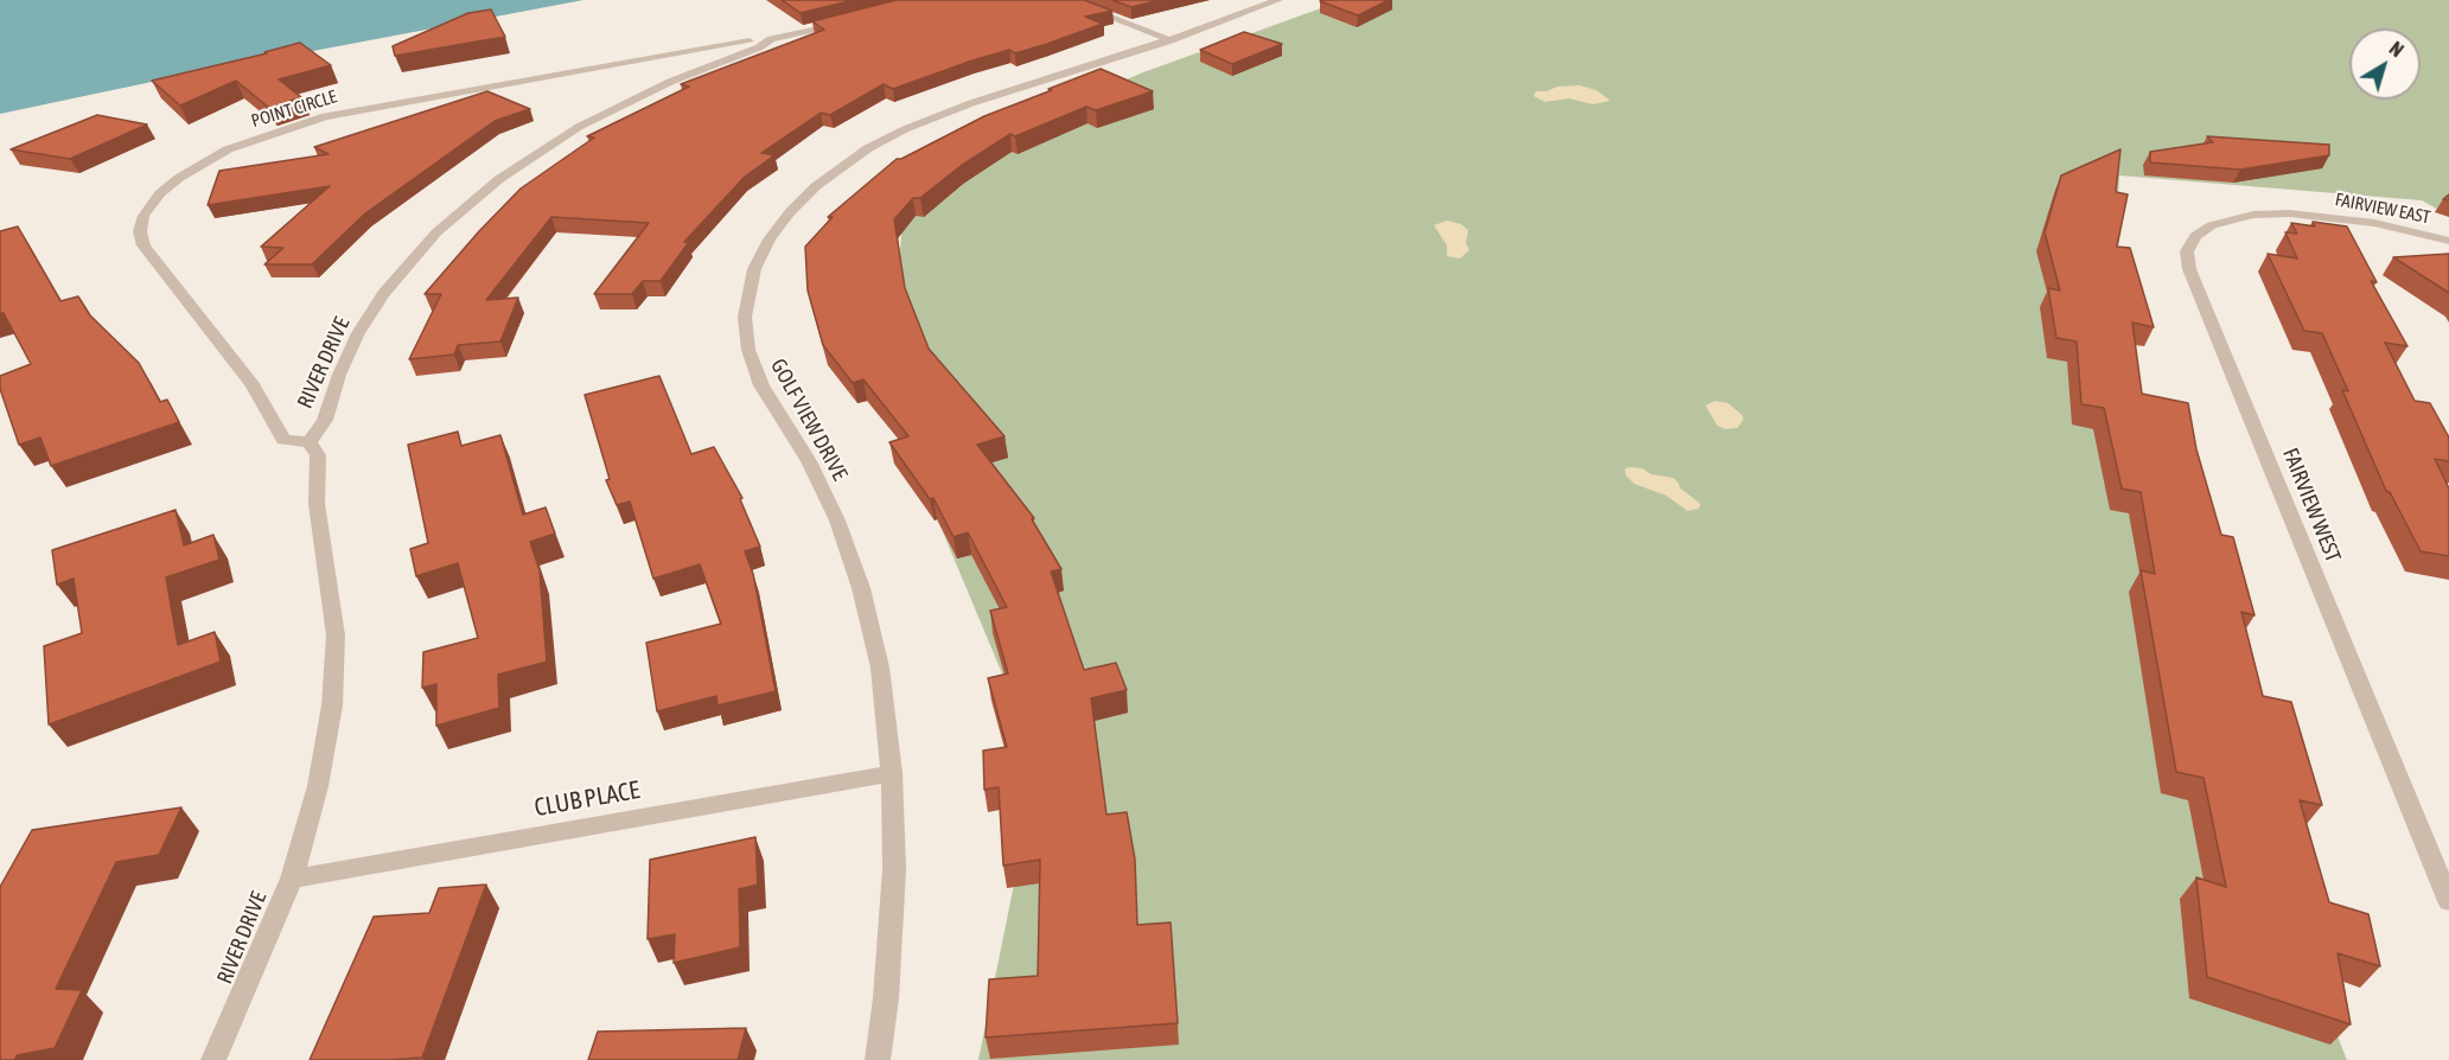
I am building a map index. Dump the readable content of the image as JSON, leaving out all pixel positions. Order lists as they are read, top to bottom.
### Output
{
  "streets": {
    "street": [
      "POINT CIRCLE",
      "FAIRVIEW EAST",
      "RIVER DRIVE",
      "GOLF VIEW DRIVE",
      "FAIRVIEW WEST",
      "CLUB PLACE"
    ]
  },
  "crossings": [
    ["POINT CIRCLE", "RIVER DRIVE"],
    ["FAIRVIEW EAST", "FAIRVIEW WEST"],
    ["RIVER DRIVE", "CLUB PLACE"],
    ["GOLF VIEW DRIVE", "CLUB PLACE"]
  ],
  "north": "top right"
}
